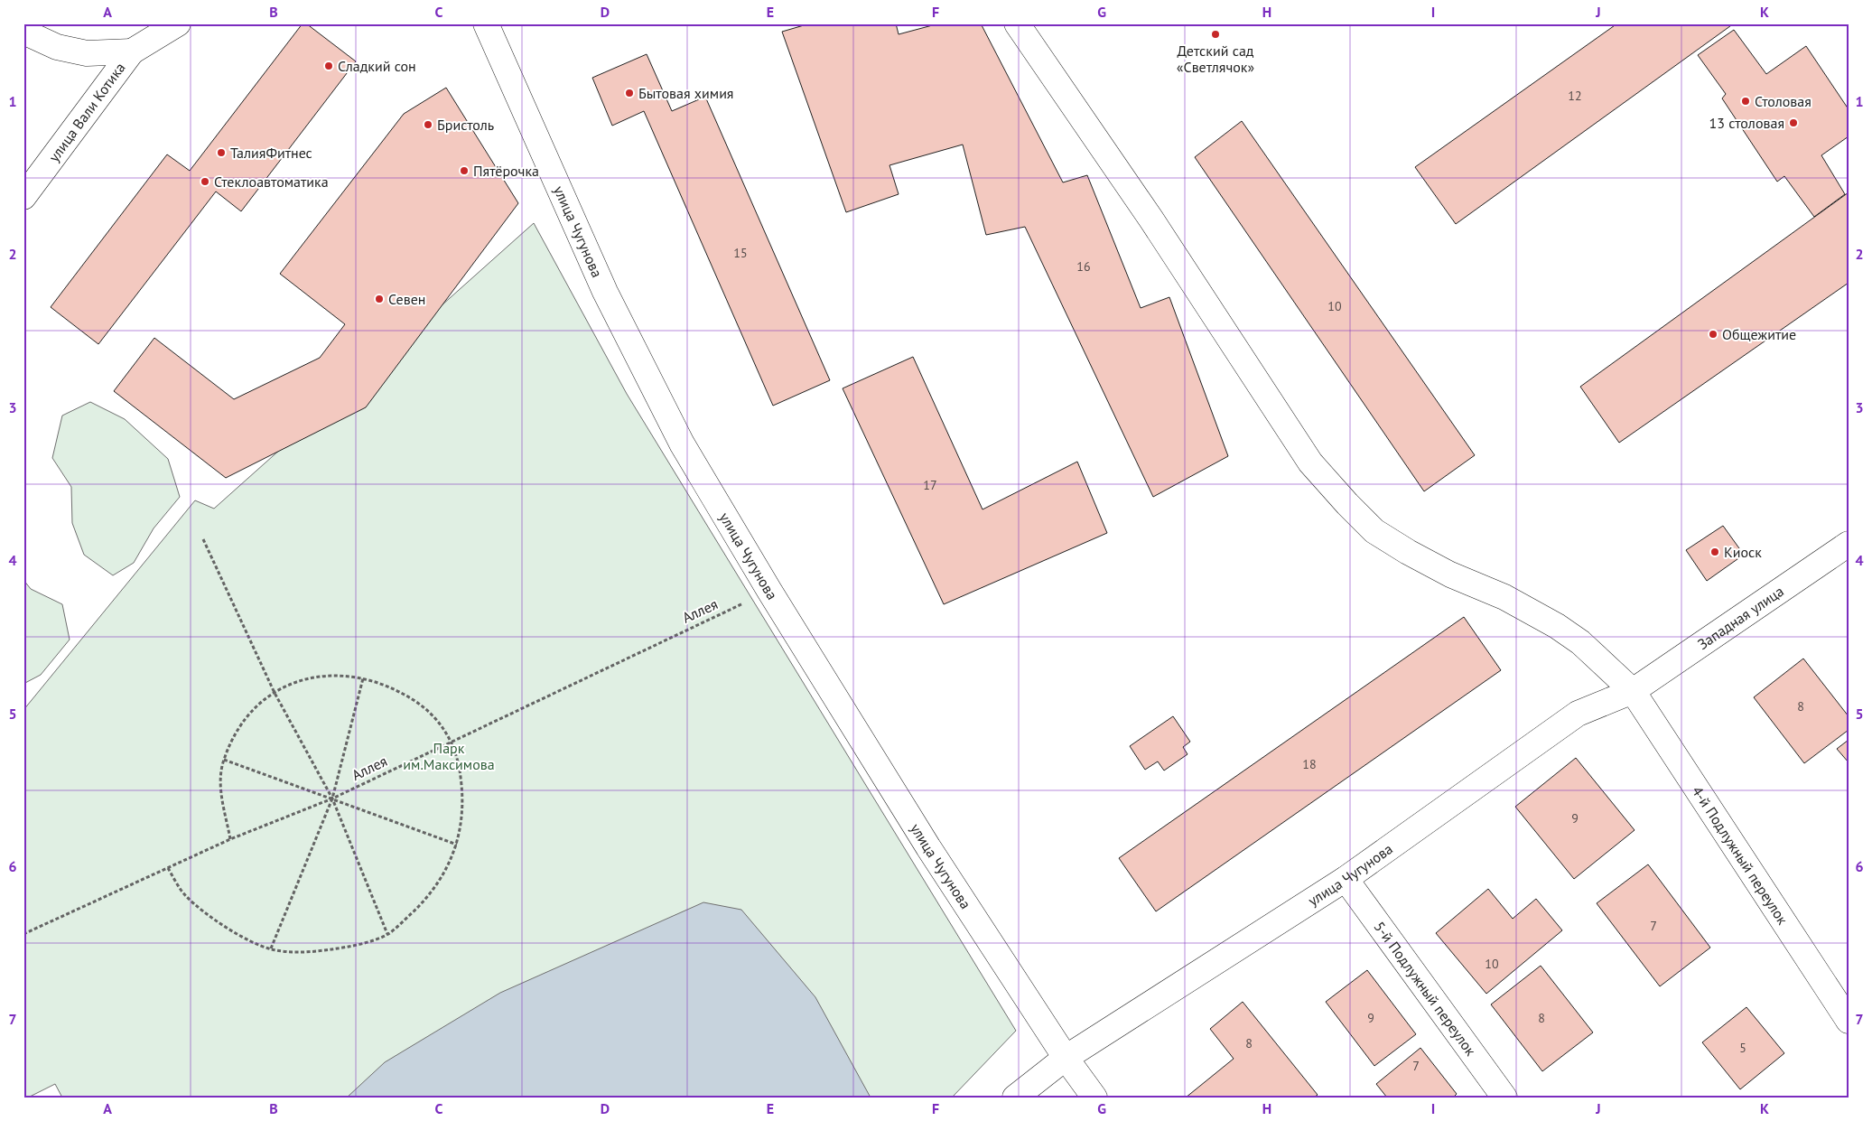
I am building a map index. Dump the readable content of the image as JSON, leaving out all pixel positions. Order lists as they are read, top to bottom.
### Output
{
  "streets": {
    "street": [
      "улица Вали Котика",
      "улица Чугунова",
      "Западная улица",
      "4-й Подлужный переулок",
      "5-й Подлужный переулок"
    ],
    "path": ["Аллея"]
  },
  "crossings": [
    ["улица Чугунова", "Аллея"],
    ["улица Чугунова", "Западная улица"],
    ["улица Чугунова", "4-й Подлужный переулок"],
    ["улица Чугунова", "5-й Подлужный переулок"],
    ["Западная улица", "4-й Подлужный переулок"]
  ],
  "parks": ["Парк им.Максимова"],
  "places": [
    "Детский сад «Светлячок»",
    "Сладкий сон",
    "Бытовая химия",
    "Столовая",
    "13 столовая",
    "Бристоль",
    "ТалияФитнес",
    "Пятёрочка",
    "Стеклоавтоматика",
    "Севен",
    "Общежитие",
    "Киоск"
  ],
  "house_numbers": [
    "12",
    "15",
    "16",
    "10",
    "17",
    "8",
    "18",
    "9",
    "7",
    "10",
    "9",
    "8",
    "8",
    "5",
    "7"
  ],
  "grid": {
    "columns": [
      "A",
      "B",
      "C",
      "D",
      "E",
      "F",
      "G",
      "H",
      "I",
      "J",
      "K"
    ],
    "rows": [
      "1",
      "2",
      "3",
      "4",
      "5",
      "6",
      "7"
    ]
  }
}
